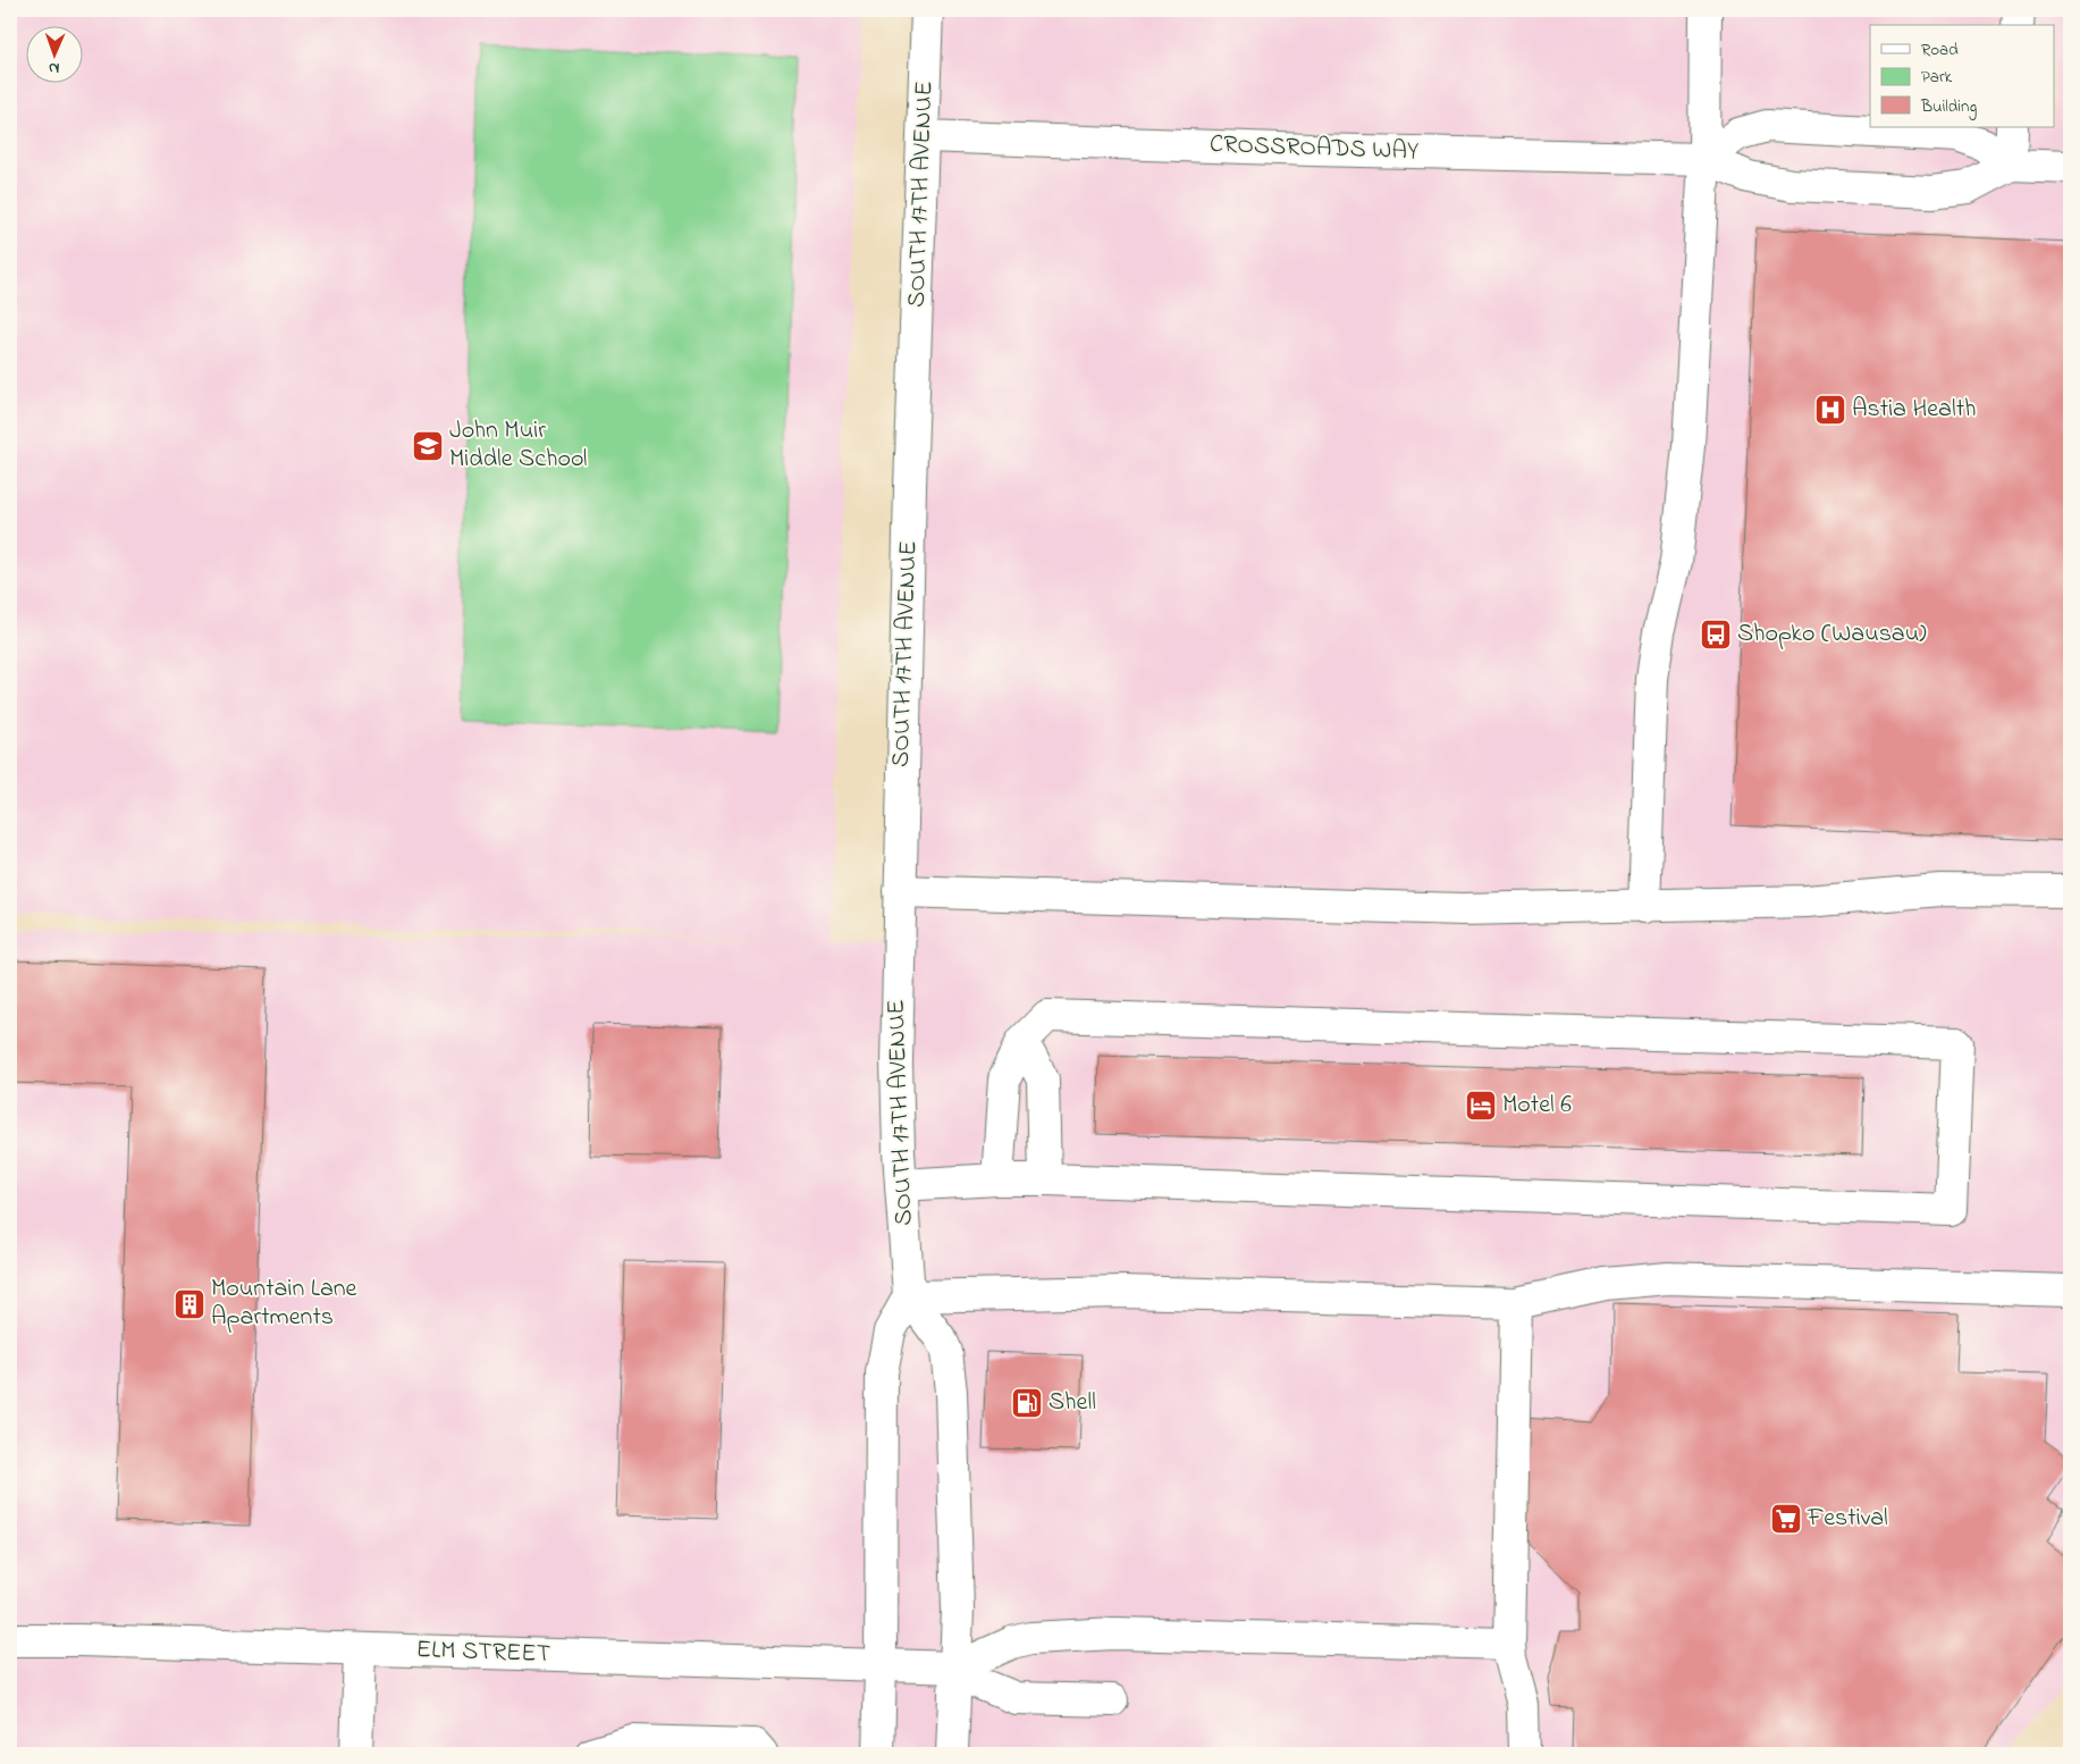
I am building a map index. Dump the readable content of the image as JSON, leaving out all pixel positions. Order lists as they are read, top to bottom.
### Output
{
  "streets": {
    "main road": ["CROSSROADS WAY", "SOUTH 17TH AVENUE", "ELM STREET"]
  },
  "crossings": [
    ["CROSSROADS WAY", "SOUTH 17TH AVENUE"]
  ],
  "places": {
    "hospital": ["Astia Health"],
    "school or university": ["John Muir Middle School"],
    "bus stop": ["Shopko (Wausau)"],
    "hotel": ["Motel 6"],
    "building": ["Mountain Lane Apartments"],
    "fuel station": ["Shell"],
    "supermarket": ["Festival"]
  },
  "legend": ["Road", "Park", "Building"],
  "north": "bottom"
}
